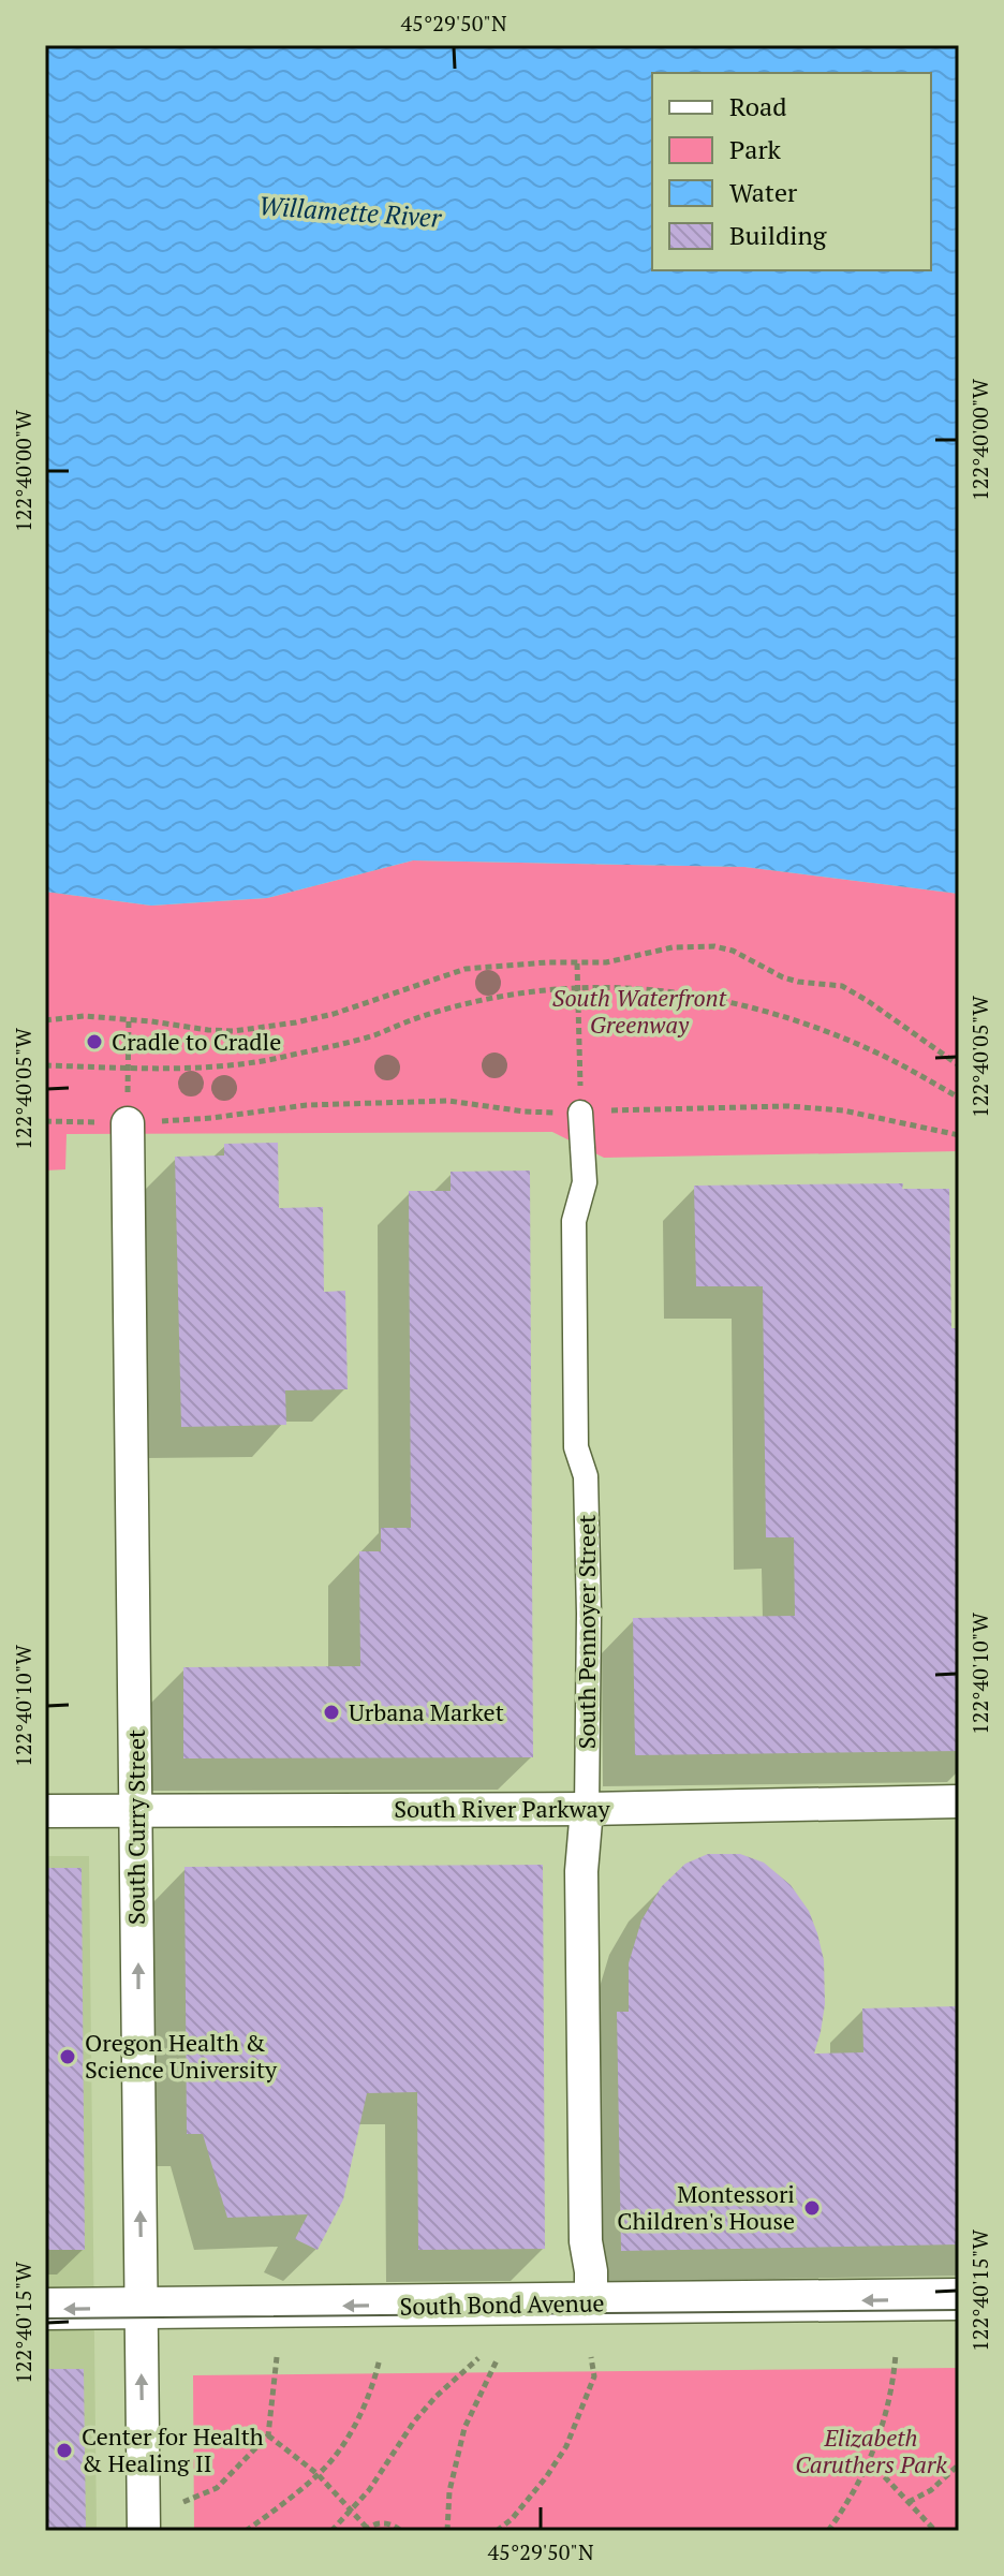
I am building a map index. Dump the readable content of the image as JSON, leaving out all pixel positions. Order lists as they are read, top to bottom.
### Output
{
  "streets": {
    "street": [
      "South Pennoyer Street",
      "South River Parkway",
      "South Curry Street",
      "South Bond Avenue"
    ]
  },
  "crossings": [
    ["South Pennoyer Street", "South River Parkway"],
    ["South Pennoyer Street", "South Bond Avenue"],
    ["South River Parkway", "South Curry Street"],
    ["South Curry Street", "South Bond Avenue"]
  ],
  "one_way": ["South Curry Street", "South Bond Avenue"],
  "water": ["Willamette River"],
  "parks": ["South Waterfront Greenway", "Elizabeth Caruthers Park"],
  "places": [
    "Cradle to Cradle",
    "Urbana Market",
    "Oregon Health & Science University",
    "Montessori Children's House",
    "Center for Health & Healing II"
  ],
  "legend": [
    "Road",
    "Park",
    "Water",
    "Building"
  ],
  "coordinates": [
    "45°29'50\"N",
    "122°40'00\"W",
    "122°40'05\"W",
    "122°40'10\"W",
    "122°40'15\"W"
  ]
}
